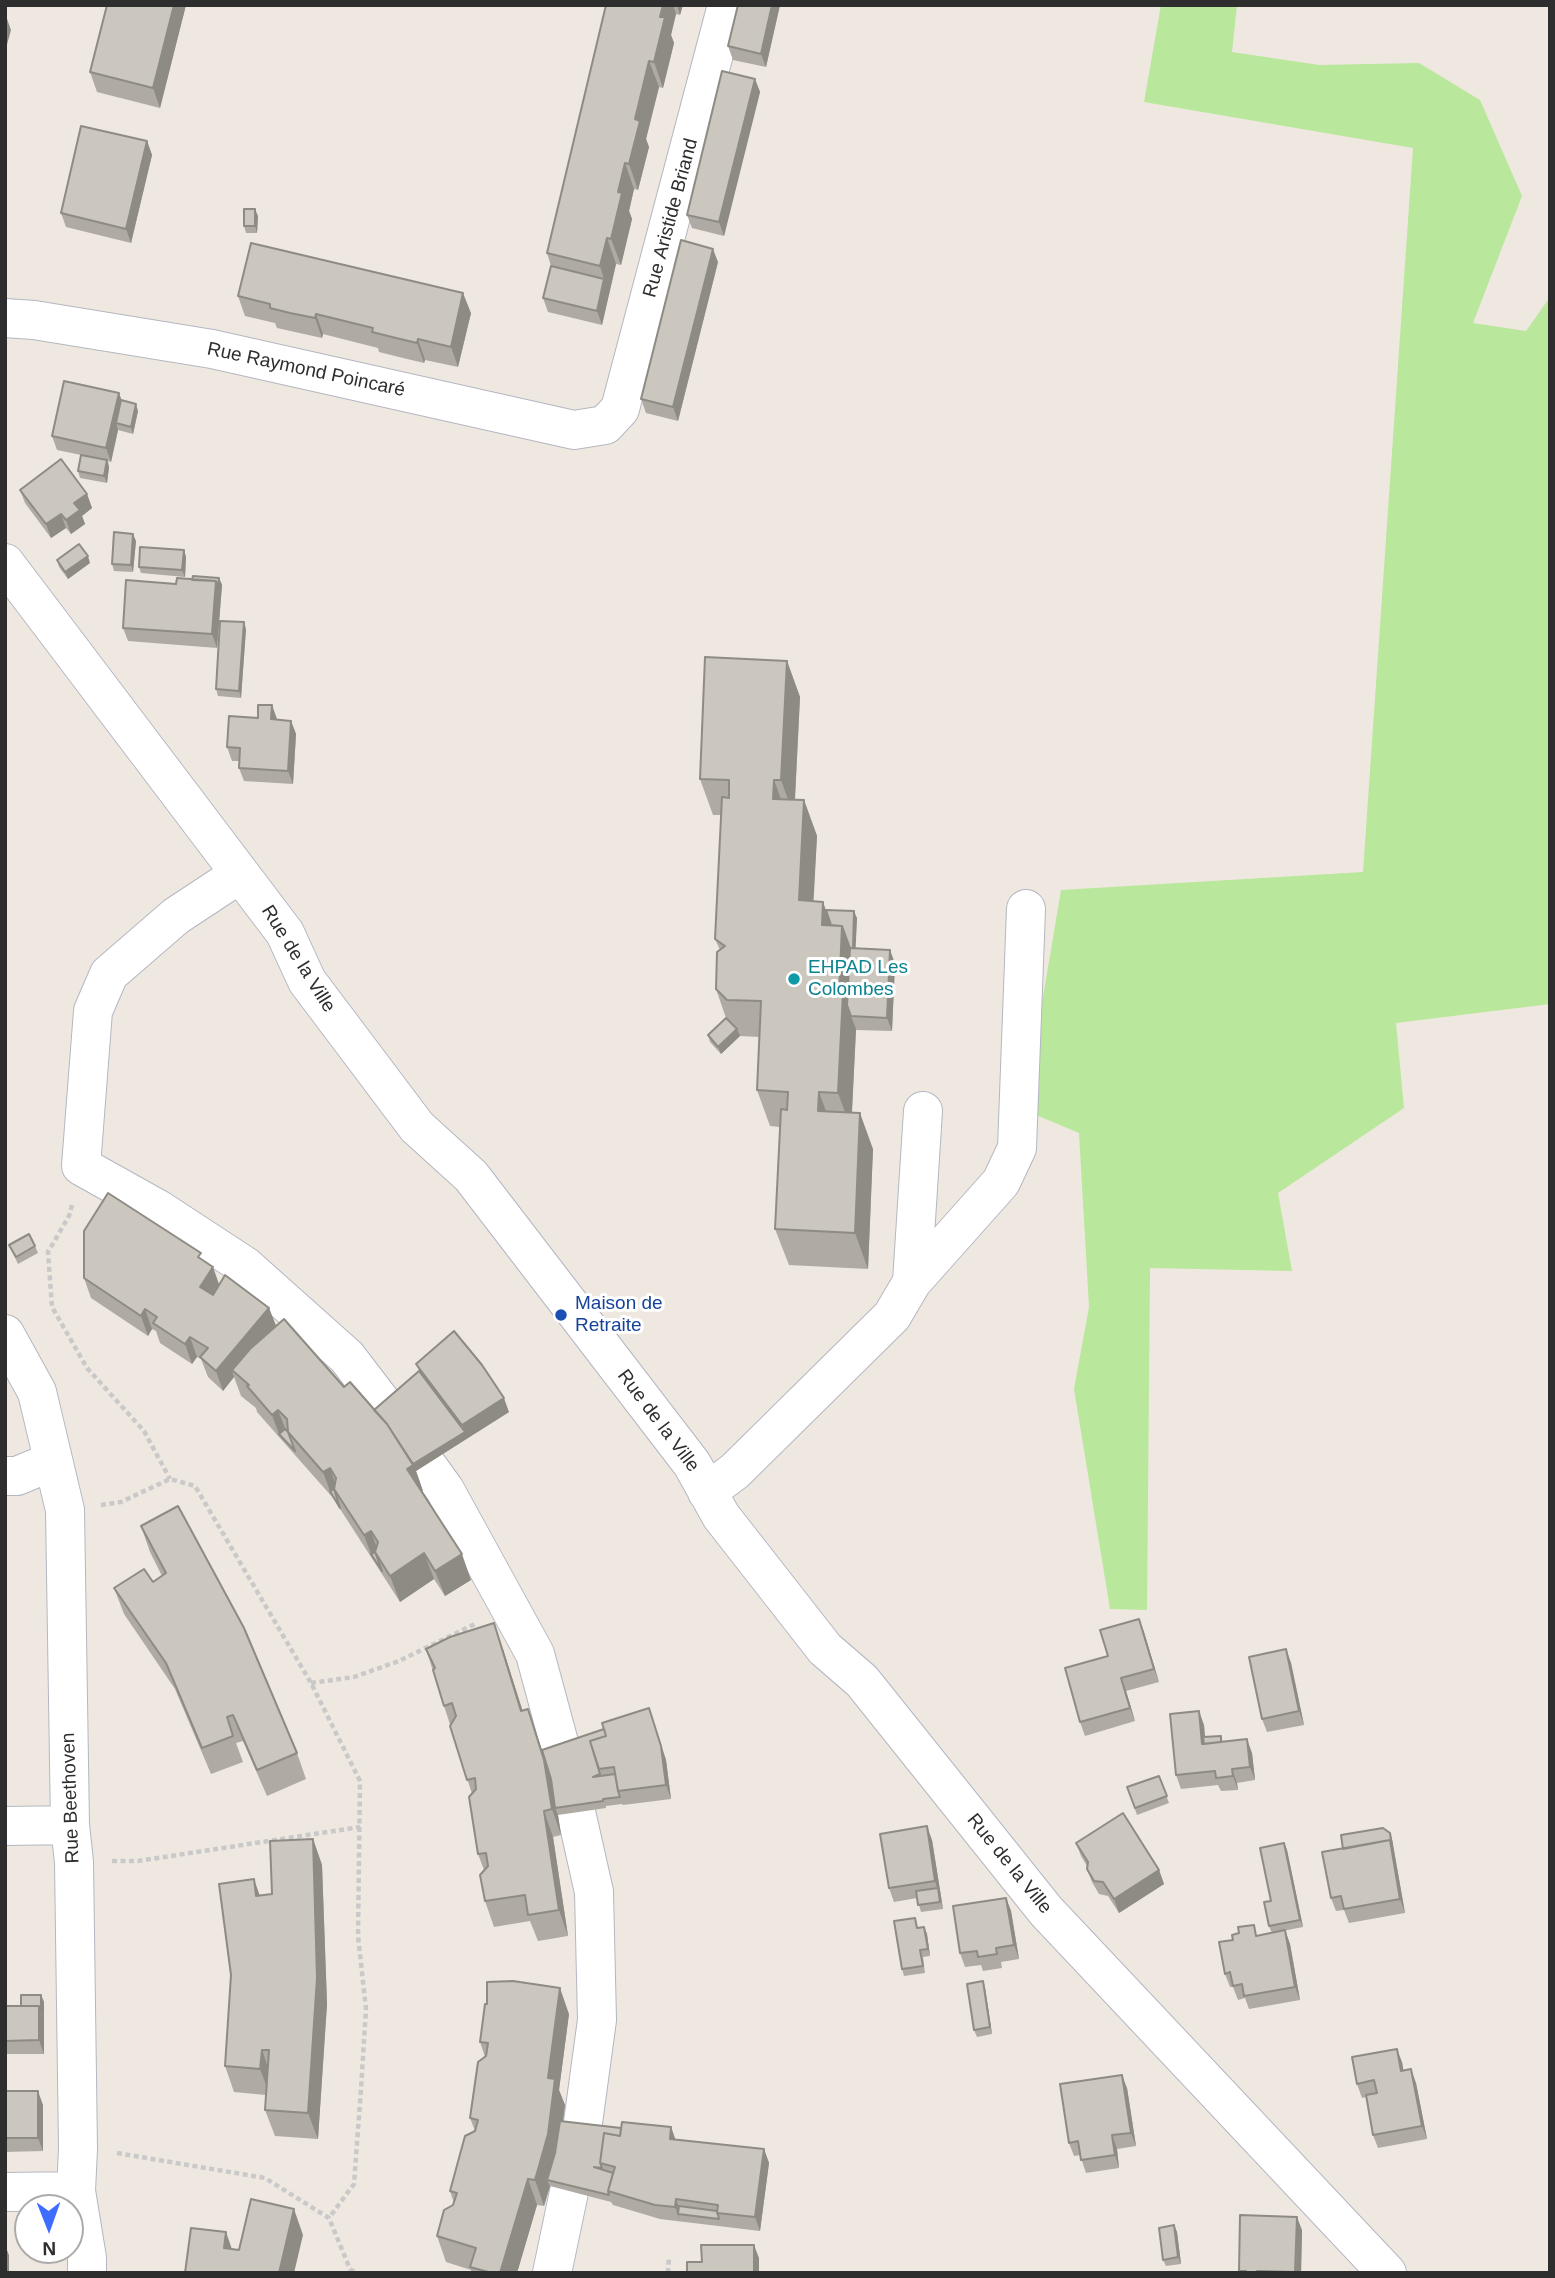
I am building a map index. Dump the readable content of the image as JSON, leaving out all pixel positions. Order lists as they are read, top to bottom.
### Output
{
  "streets": {
    "street": [
      "Rue Aristide Briand",
      "Rue Raymond Poincaré",
      "Rue de la Ville",
      "Rue Beethoven"
    ]
  },
  "crossings": [
    ["Rue Aristide Briand", "Rue Raymond Poincaré"]
  ],
  "places": ["EHPAD Les Colombes", "Maison de Retraite"],
  "north": "bottom"
}
